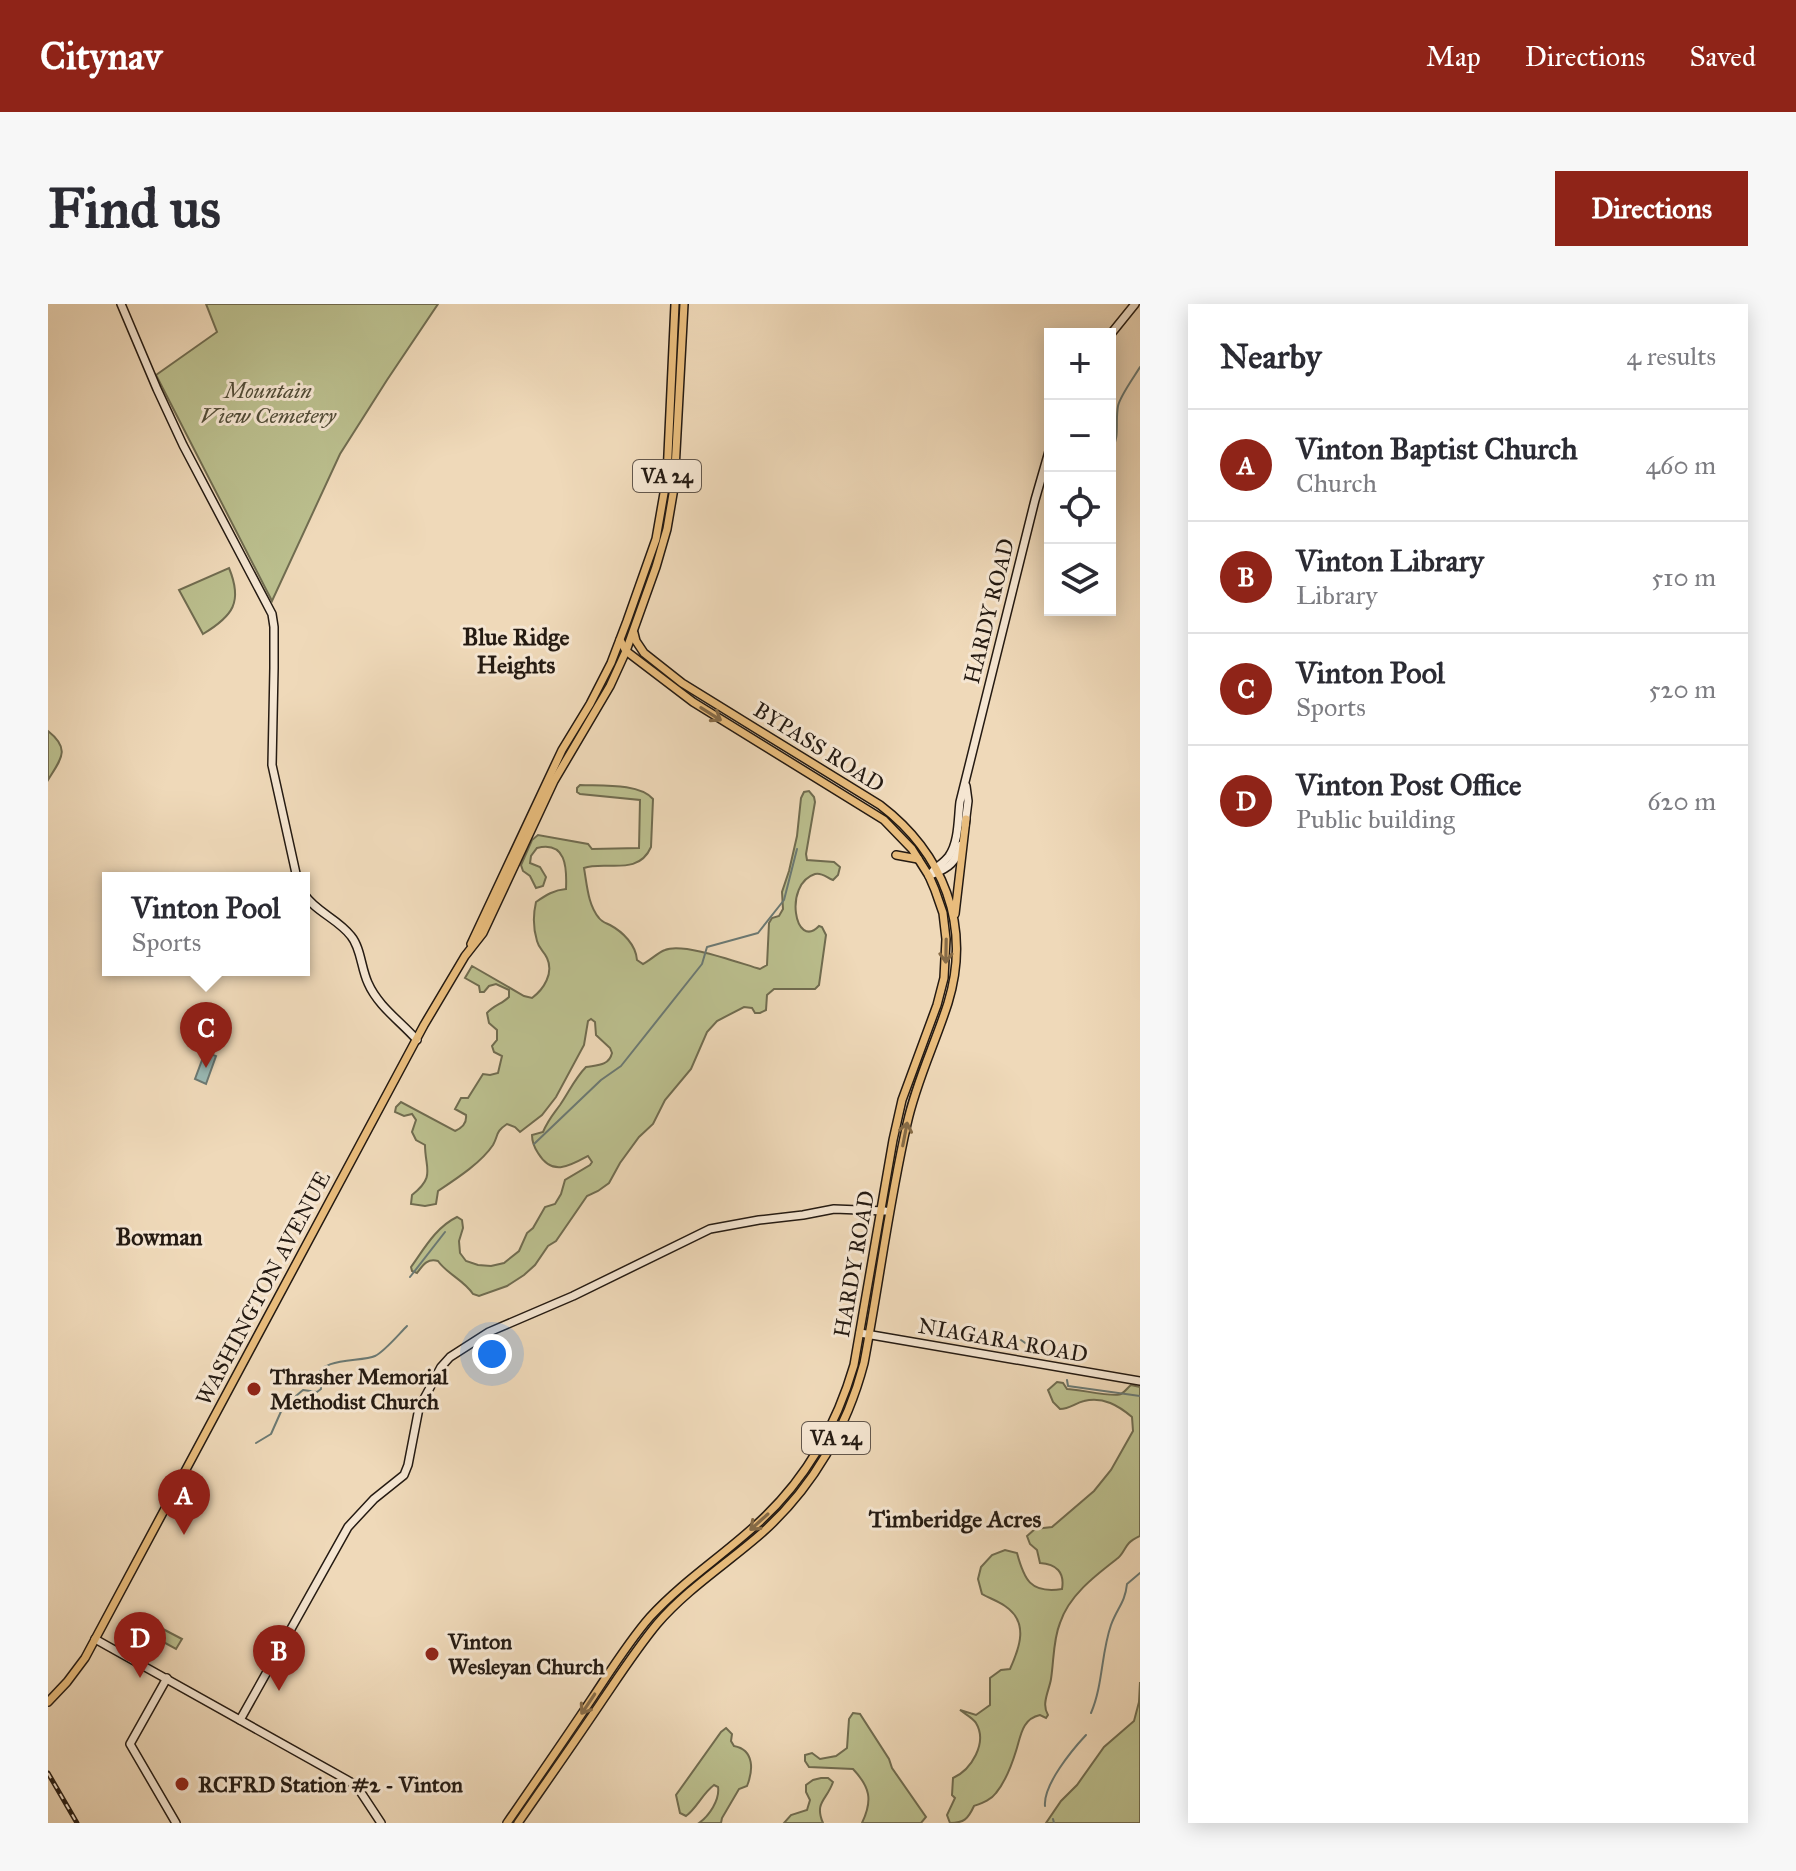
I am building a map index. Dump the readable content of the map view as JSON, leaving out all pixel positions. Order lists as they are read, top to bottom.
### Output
{
  "streets": {
    "main road": [
      "VA 24",
      "HARDY ROAD",
      "BYPASS ROAD",
      "WASHINGTON AVENUE"
    ],
    "street": ["NIAGARA ROAD"]
  },
  "crossings": [
    ["VA 24", "BYPASS ROAD"],
    ["VA 24", "WASHINGTON AVENUE"],
    ["HARDY ROAD", "BYPASS ROAD"],
    ["HARDY ROAD", "NIAGARA ROAD"],
    ["BYPASS ROAD", "WASHINGTON AVENUE"]
  ],
  "districts": ["Blue Ridge Heights", "Bowman", "Timberidge Acres"],
  "parks": ["Mountain View Cemetery"],
  "places": ["Thrasher Memorial Methodist Church", "Vinton Wesleyan Church", "RCFRD Station #2 - Vinton"],
  "page": {
    "header": "Citynav",
    "nav": ["Map", "Directions", "Saved"],
    "buttons": "Directions",
    "title": "Find us",
    "heading": ["Nearby", "4 results"],
    "map_buttons": ["+", "−"],
    "list": [
      {
        "mark": "A",
        "name": "Vinton Baptist Church",
        "note": "Church",
        "value": "460 m"
      },
      {
        "mark": "B",
        "name": "Vinton Library",
        "note": "Library",
        "value": "510 m"
      },
      {
        "mark": "C",
        "name": "Vinton Pool",
        "note": "Sports",
        "value": "520 m"
      },
      {
        "mark": "D",
        "name": "Vinton Post Office",
        "note": "Public building",
        "value": "620 m"
      }
    ],
    "popup": ["Vinton Pool", "Sports"],
    "pins": [
      "C",
      "A",
      "D",
      "B"
    ]
  }
}
